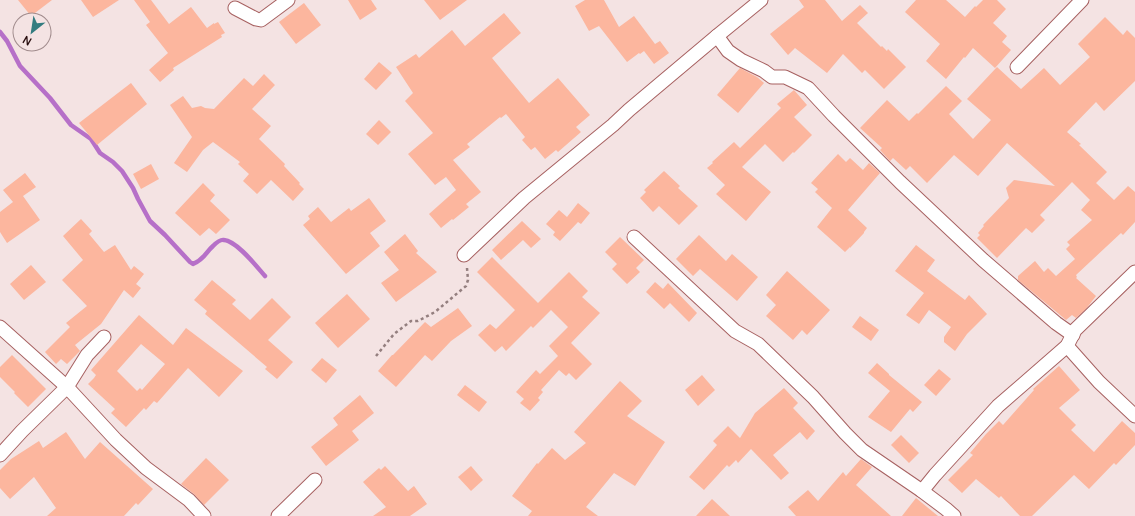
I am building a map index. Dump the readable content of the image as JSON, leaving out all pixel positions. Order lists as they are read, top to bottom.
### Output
{
  "north": "bottom left"
}
